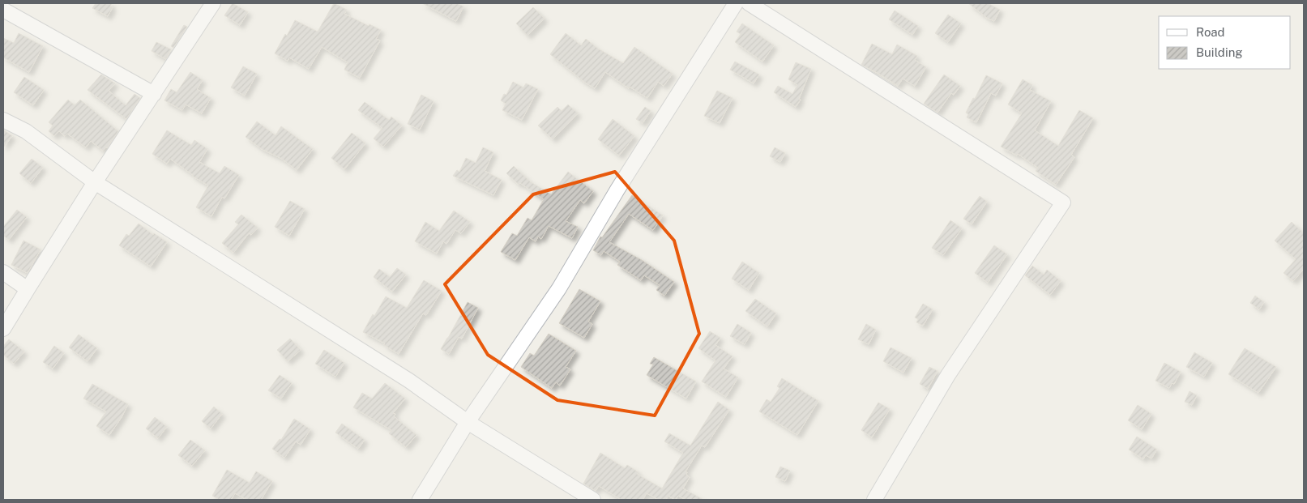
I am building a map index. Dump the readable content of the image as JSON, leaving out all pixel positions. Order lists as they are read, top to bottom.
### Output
{
  "legend": ["Road", "Building"]
}
